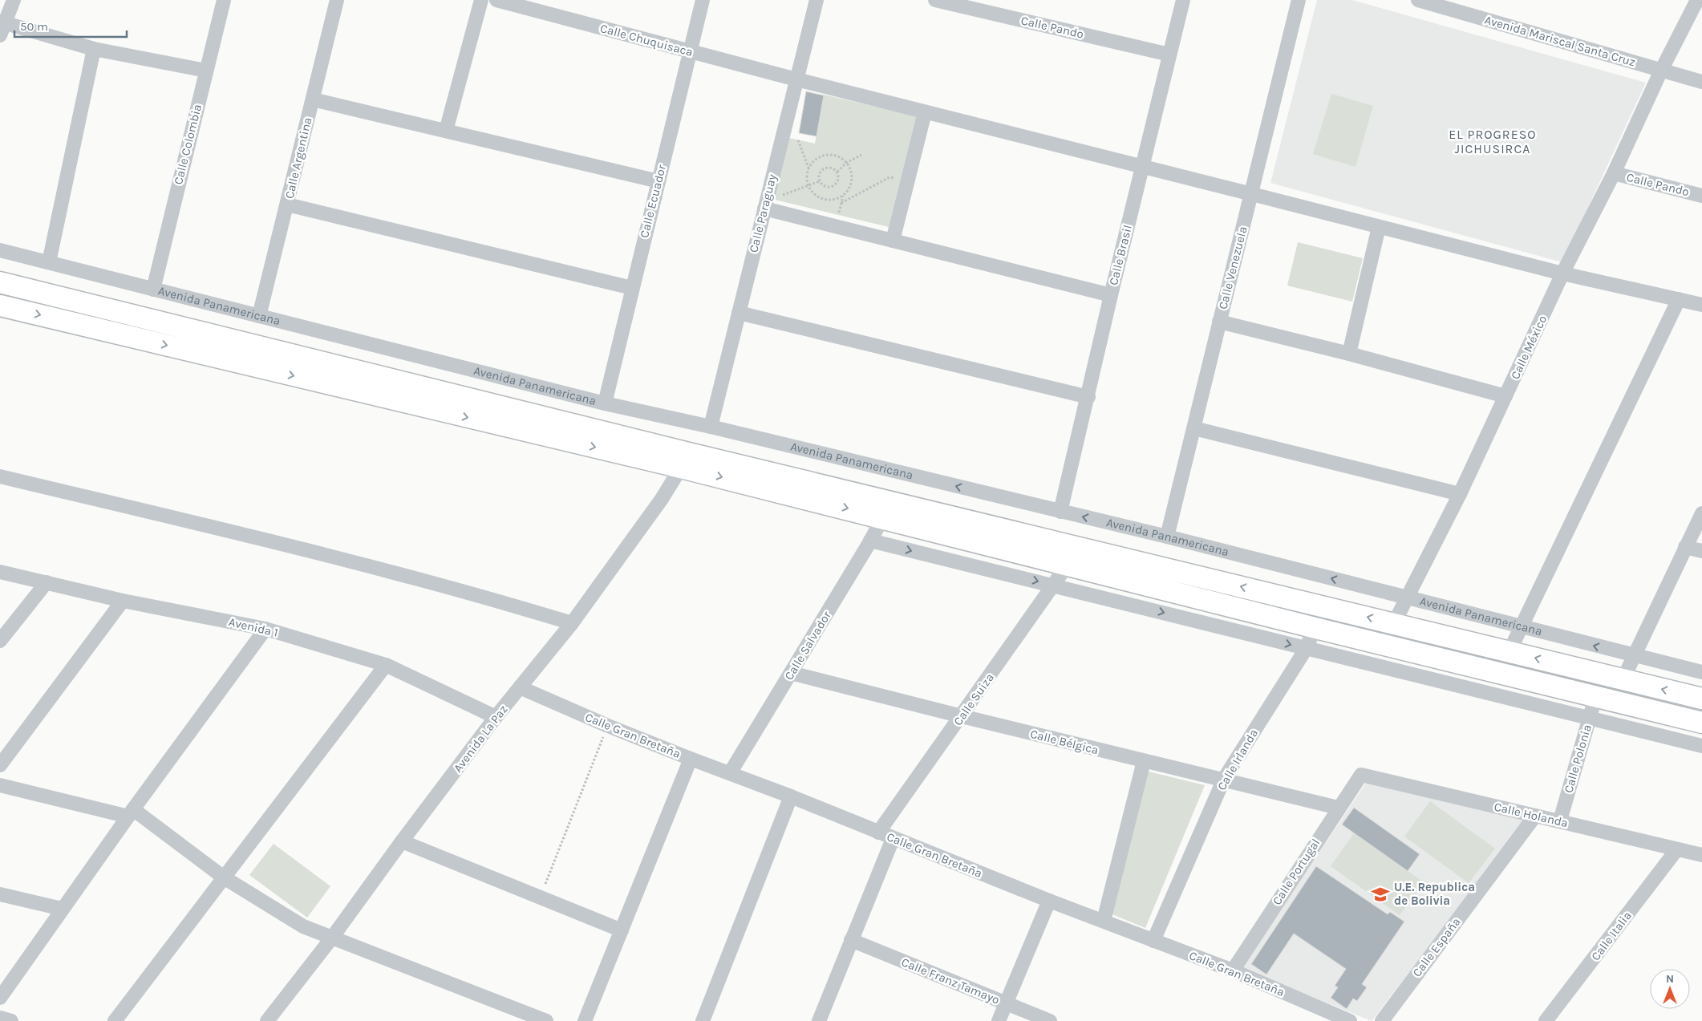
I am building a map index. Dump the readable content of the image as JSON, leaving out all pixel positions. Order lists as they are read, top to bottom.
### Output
{
  "streets": {
    "street": [
      "Calle Pando",
      "Calle Chuquisaca",
      "Avenida Mariscal Santa Cruz",
      "Calle Colombia",
      "Calle Argentina",
      "Calle Ecuador",
      "Calle Paraguay",
      "Calle Brasil",
      "Calle Venezuela",
      "Avenida Panamericana",
      "Calle México",
      "Avenida 1",
      "Calle Salvador",
      "Calle Suiza",
      "Calle Gran Bretaña",
      "Avenida La Paz",
      "Calle Bélgica",
      "Calle Polonia",
      "Calle Irlanda",
      "Calle Holanda",
      "Calle Portugal",
      "Calle Italia",
      "Calle España",
      "Calle Franz Tamayo"
    ]
  },
  "crossings": [
    ["Calle Pando", "Calle Brasil"],
    ["Calle Pando", "Calle México"],
    ["Calle Chuquisaca", "Calle Ecuador"],
    ["Calle Chuquisaca", "Calle Paraguay"],
    ["Calle Chuquisaca", "Calle Brasil"],
    ["Calle Chuquisaca", "Calle Venezuela"],
    ["Calle Chuquisaca", "Calle México"],
    ["Avenida Mariscal Santa Cruz", "Calle México"],
    ["Calle Colombia", "Avenida Panamericana"],
    ["Calle Argentina", "Avenida Panamericana"],
    ["Calle Ecuador", "Avenida Panamericana"],
    ["Calle Paraguay", "Avenida Panamericana"],
    ["Calle Brasil", "Avenida Panamericana"],
    ["Calle Venezuela", "Avenida Panamericana"],
    ["Avenida Panamericana", "Calle México"],
    ["Avenida 1", "Avenida La Paz"],
    ["Calle Salvador", "Calle Gran Bretaña"],
    ["Calle Salvador", "Calle Bélgica"],
    ["Calle Suiza", "Calle Gran Bretaña"],
    ["Calle Suiza", "Calle Bélgica"],
    ["Calle Gran Bretaña", "Avenida La Paz"],
    ["Calle Gran Bretaña", "Calle Irlanda"],
    ["Calle Gran Bretaña", "Calle Portugal"],
    ["Calle Bélgica", "Calle Irlanda"],
    ["Calle Bélgica", "Calle Portugal"],
    ["Calle Polonia", "Calle Holanda"],
    ["Calle Holanda", "Calle Portugal"],
    ["Calle Holanda", "Calle Italia"],
    ["Calle Holanda", "Calle España"]
  ],
  "districts": ["EL PROGRESO JICHUSIRCA"],
  "places": {
    "school or university": ["U.E. Republica de Bolivia"]
  },
  "scale_bar": "50 m",
  "north": "top"
}
